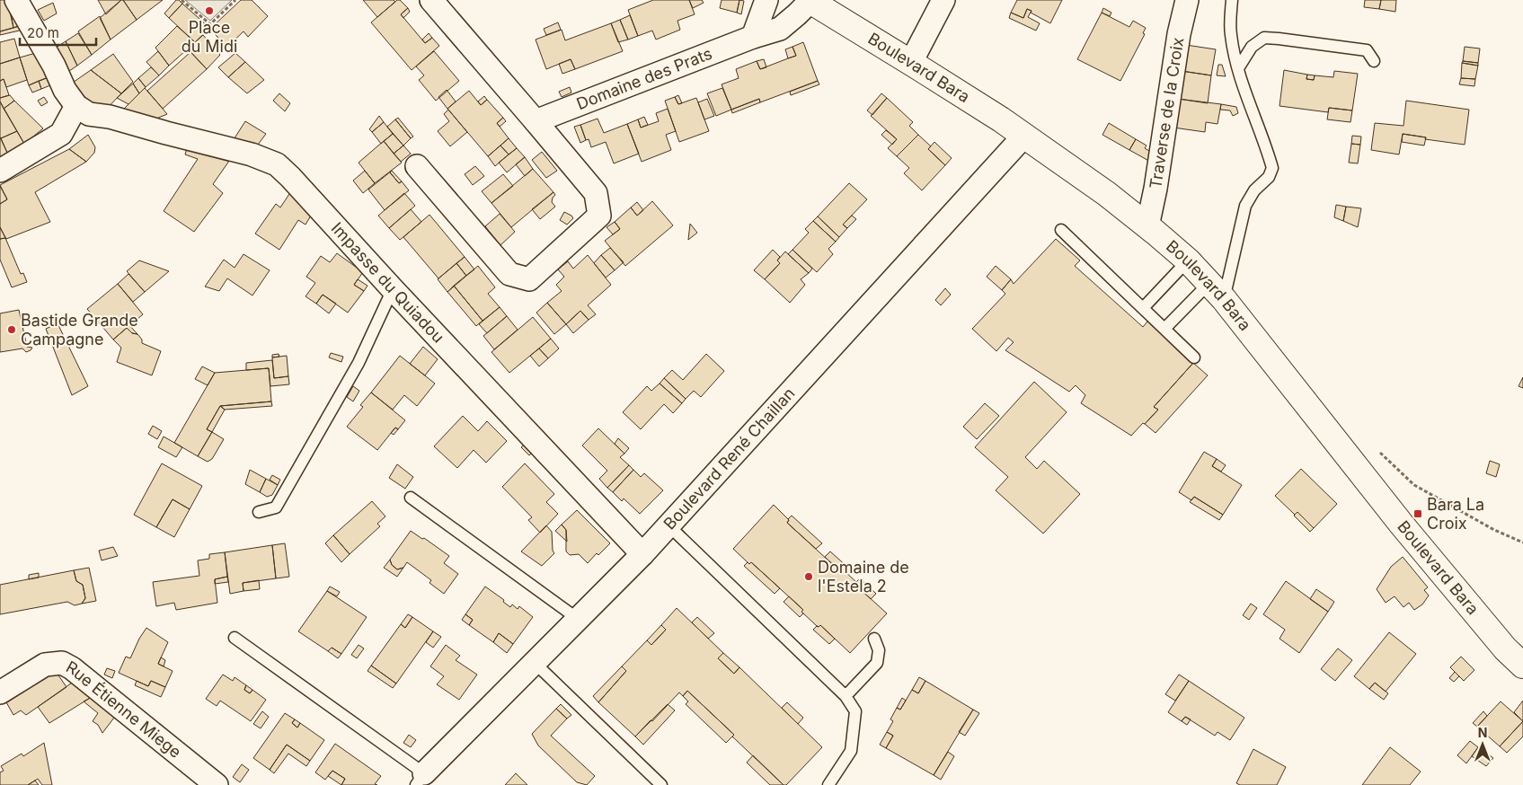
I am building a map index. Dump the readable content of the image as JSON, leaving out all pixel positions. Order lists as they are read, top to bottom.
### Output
{
  "streets": {
    "street": [
      "Boulevard Bara",
      "Domaine des Prats",
      "Traverse de la Croix",
      "Impasse du Quiadou",
      "Boulevard René Chaillan",
      "Rue Étienne Miege"
    ]
  },
  "crossings": [
    ["Boulevard Bara", "Domaine des Prats"],
    ["Boulevard Bara", "Traverse de la Croix"],
    ["Boulevard Bara", "Boulevard René Chaillan"],
    ["Impasse du Quiadou", "Boulevard René Chaillan"]
  ],
  "places": {
    "other": ["Place du Midi", "Bastide Grande Campagne", "Domaine de l'Estela 2"],
    "transit": ["Bara La Croix"]
  },
  "scale_bar": "20 m",
  "north": "top"
}
